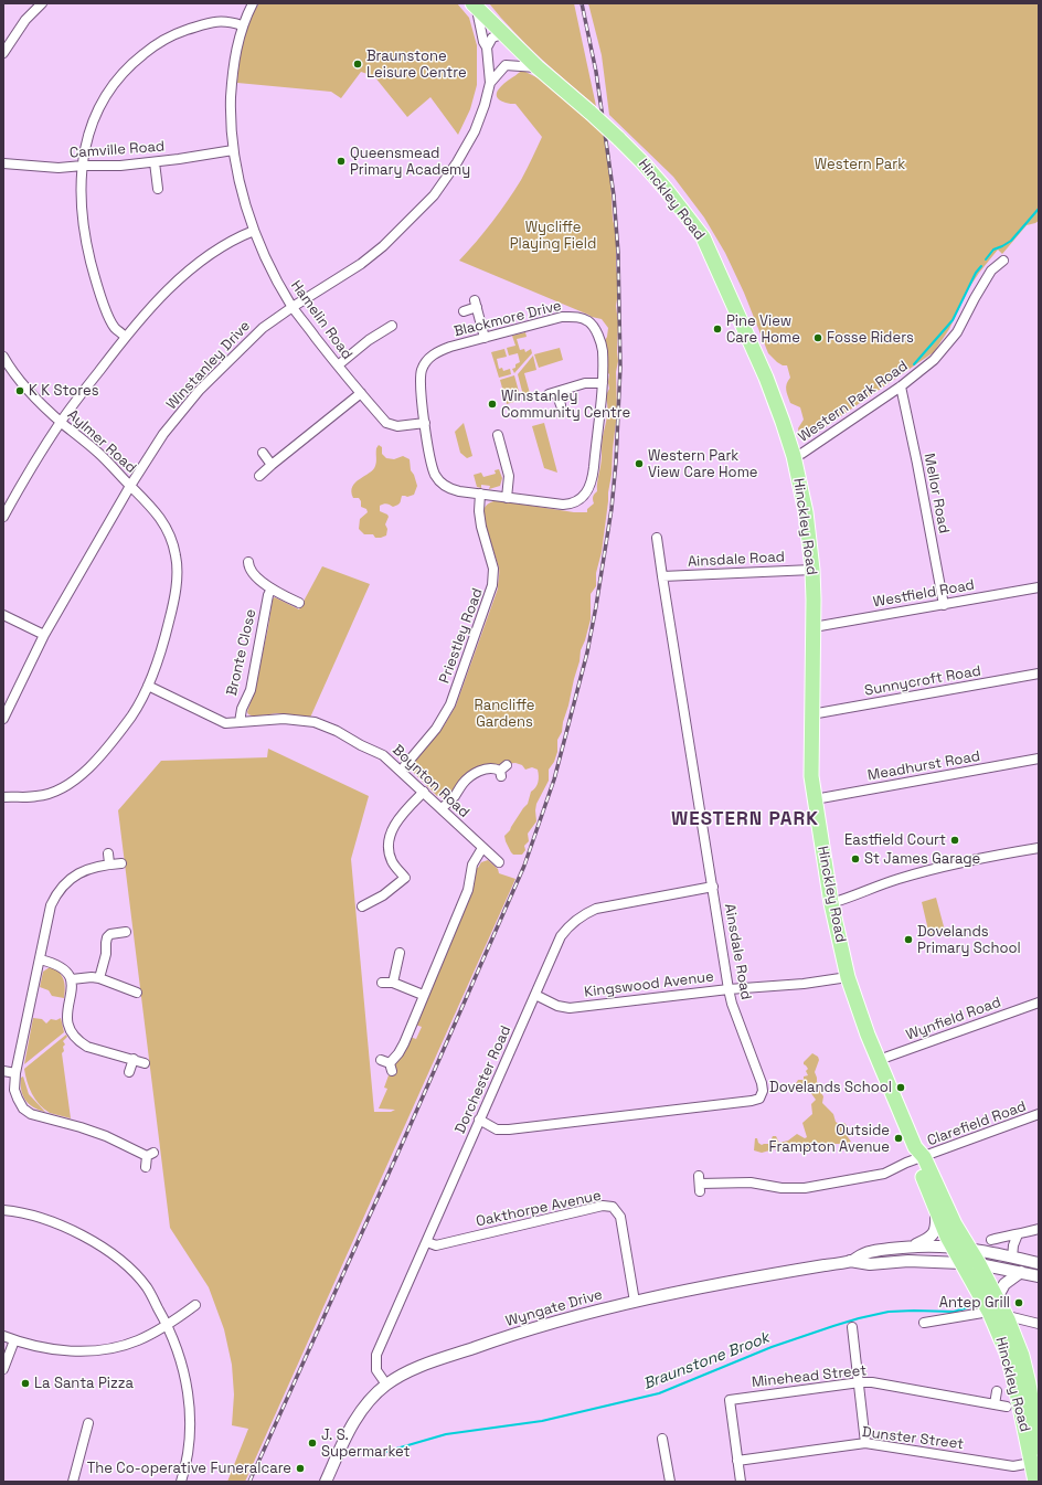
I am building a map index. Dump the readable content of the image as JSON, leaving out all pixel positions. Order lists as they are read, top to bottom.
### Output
{
  "streets": {
    "main road": ["Hinckley Road"],
    "street": [
      "Camville Road",
      "Blackmore Drive",
      "Hamelin Road",
      "Winstanley Drive",
      "Western Park Road",
      "Aylmer Road",
      "Mellor Road",
      "Ainsdale Road",
      "Westfield Road",
      "Priestley Road",
      "Bronte Close",
      "Sunnycroft Road",
      "Meadhurst Road",
      "Boynton Road",
      "Kingswood Avenue",
      "Wynfield Road",
      "Dorchester Road",
      "Clarefield Road",
      "Oakthorpe Avenue",
      "Wyngate Drive",
      "Minehead Street",
      "Dunster Street"
    ]
  },
  "crossings": [
    ["Camville Road", "Hamelin Road"],
    ["Hinckley Road", "Winstanley Drive"],
    ["Hinckley Road", "Western Park Road"],
    ["Hinckley Road", "Ainsdale Road"],
    ["Hinckley Road", "Westfield Road"],
    ["Hinckley Road", "Sunnycroft Road"],
    ["Hinckley Road", "Meadhurst Road"],
    ["Hinckley Road", "Kingswood Avenue"],
    ["Hinckley Road", "Wynfield Road"],
    ["Hinckley Road", "Clarefield Road"],
    ["Hinckley Road", "Wyngate Drive"],
    ["Hinckley Road", "Dunster Street"],
    ["Blackmore Drive", "Hamelin Road"],
    ["Blackmore Drive", "Priestley Road"],
    ["Hamelin Road", "Winstanley Drive"],
    ["Winstanley Drive", "Aylmer Road"],
    ["Western Park Road", "Mellor Road"],
    ["Aylmer Road", "Boynton Road"],
    ["Mellor Road", "Westfield Road"],
    ["Ainsdale Road", "Kingswood Avenue"],
    ["Ainsdale Road", "Dorchester Road"],
    ["Priestley Road", "Boynton Road"],
    ["Bronte Close", "Boynton Road"],
    ["Kingswood Avenue", "Dorchester Road"],
    ["Dorchester Road", "Oakthorpe Avenue"],
    ["Dorchester Road", "Wyngate Drive"],
    ["Oakthorpe Avenue", "Wyngate Drive"],
    ["Minehead Street", "Dunster Street"]
  ],
  "districts": ["WESTERN PARK"],
  "water": ["Braunstone Brook"],
  "parks": ["Western Park", "Wycliffe Playing Field", "Rancliffe Gardens"],
  "places": [
    "Braunstone Leisure Centre",
    "Queensmead Primary Academy",
    "Pine View Care Home",
    "Fosse Riders",
    "K K Stores",
    "Winstanley Community Centre",
    "Western Park View Care Home",
    "Eastfield Court",
    "St James Garage",
    "Dovelands Primary School",
    "Dovelands School",
    "Outside Frampton Avenue",
    "Antep Grill",
    "La Santa Pizza",
    "J. S. Supermarket",
    "The Co-operative Funeralcare"
  ]
}
